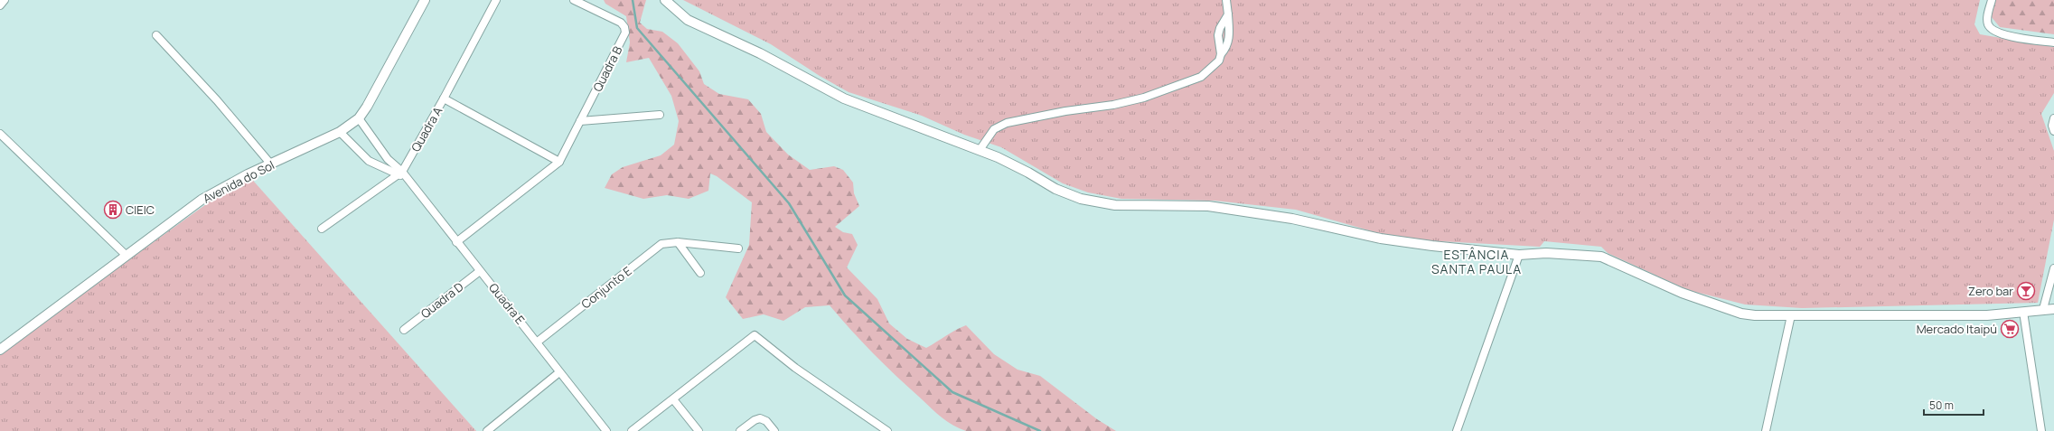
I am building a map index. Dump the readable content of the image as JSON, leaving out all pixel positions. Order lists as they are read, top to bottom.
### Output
{
  "streets": {
    "street": [
      "Quadra B",
      "Quadra A",
      "Avenida do Sol",
      "Conjunto E",
      "Quadra D",
      "Quadra E"
    ]
  },
  "crossings": [
    ["Quadra B", "Quadra E"],
    ["Quadra A", "Quadra E"],
    ["Avenida do Sol", "Quadra E"],
    ["Conjunto E", "Quadra E"],
    ["Quadra D", "Quadra E"]
  ],
  "districts": ["ESTÂNCIA SANTA PAULA"],
  "places": {
    "building": ["CIEIC"],
    "bar": ["Zero bar"],
    "supermarket": ["Mercado Itaipú"]
  },
  "scale_bar": "50 m"
}
